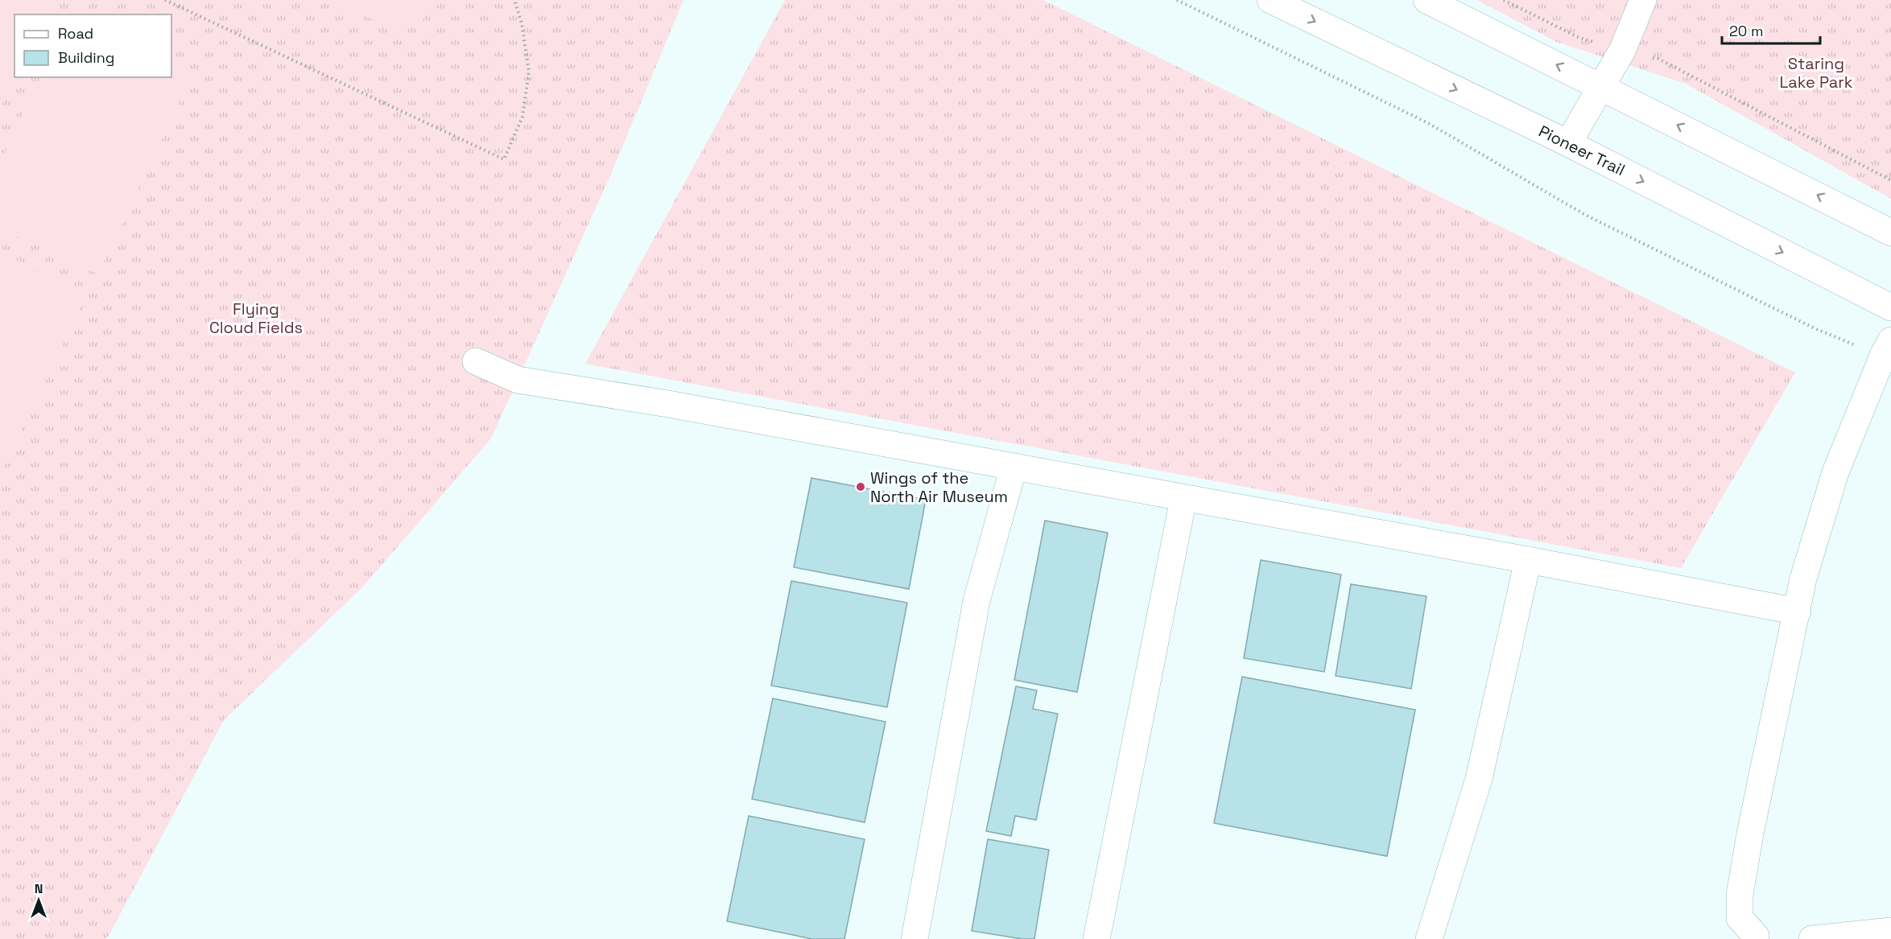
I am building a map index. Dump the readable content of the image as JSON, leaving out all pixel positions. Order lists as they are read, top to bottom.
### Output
{
  "streets": {
    "main road": ["Pioneer Trail"]
  },
  "parks": ["Staring Lake Park", "Flying Cloud Fields"],
  "places": ["Wings of the North Air Museum"],
  "legend": ["Road", "Building"],
  "scale_bar": "20 m",
  "north": "top"
}
